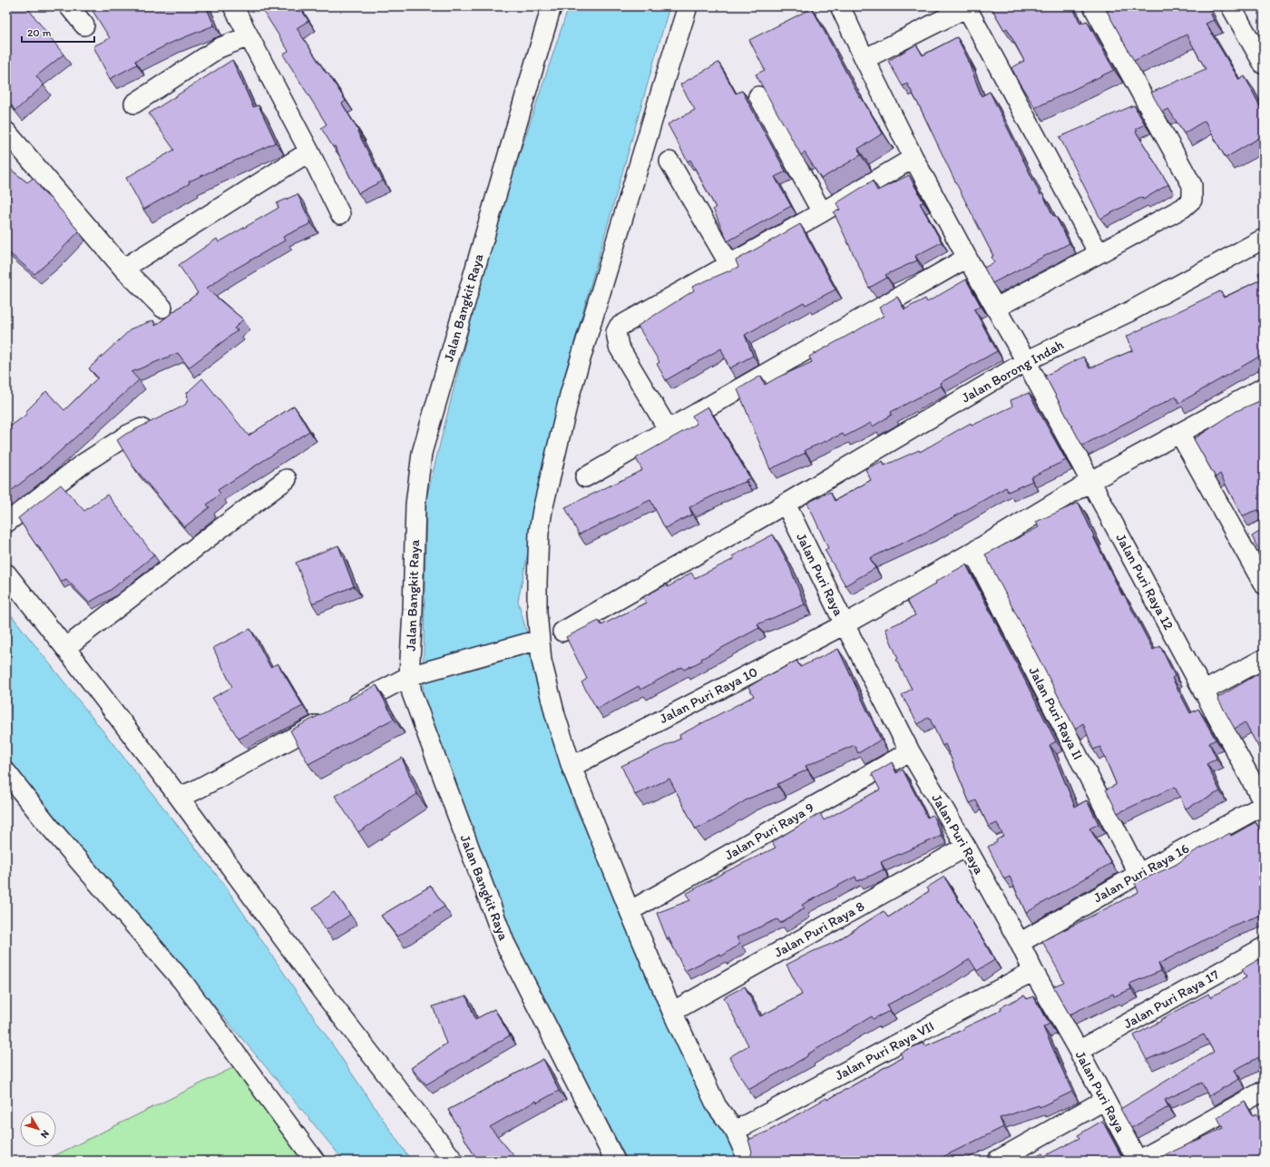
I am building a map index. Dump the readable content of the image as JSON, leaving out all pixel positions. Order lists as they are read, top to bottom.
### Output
{
  "streets": {
    "street": [
      "Jalan Bangkit Raya",
      "Jalan Borong Indah",
      "Jalan Puri Raya",
      "Jalan Puri Raya 12",
      "Jalan Puri Raya 10",
      "Jalan Puri Raya II",
      "Jalan Puri Raya 9",
      "Jalan Puri Raya 16",
      "Jalan Puri Raya 8",
      "Jalan Puri Raya 17",
      "Jalan Puri Raya VII"
    ]
  },
  "crossings": [
    ["Jalan Borong Indah", "Jalan Puri Raya"],
    ["Jalan Borong Indah", "Jalan Puri Raya 12"],
    ["Jalan Puri Raya", "Jalan Puri Raya 10"],
    ["Jalan Puri Raya", "Jalan Puri Raya 9"],
    ["Jalan Puri Raya", "Jalan Puri Raya 16"],
    ["Jalan Puri Raya", "Jalan Puri Raya 8"],
    ["Jalan Puri Raya", "Jalan Puri Raya 17"],
    ["Jalan Puri Raya", "Jalan Puri Raya VII"],
    ["Jalan Puri Raya 12", "Jalan Puri Raya 10"],
    ["Jalan Puri Raya 12", "Jalan Puri Raya 16"],
    ["Jalan Puri Raya 10", "Jalan Puri Raya II"],
    ["Jalan Puri Raya II", "Jalan Puri Raya 16"]
  ],
  "scale_bar": "20 m",
  "north": "bottom right"
}
